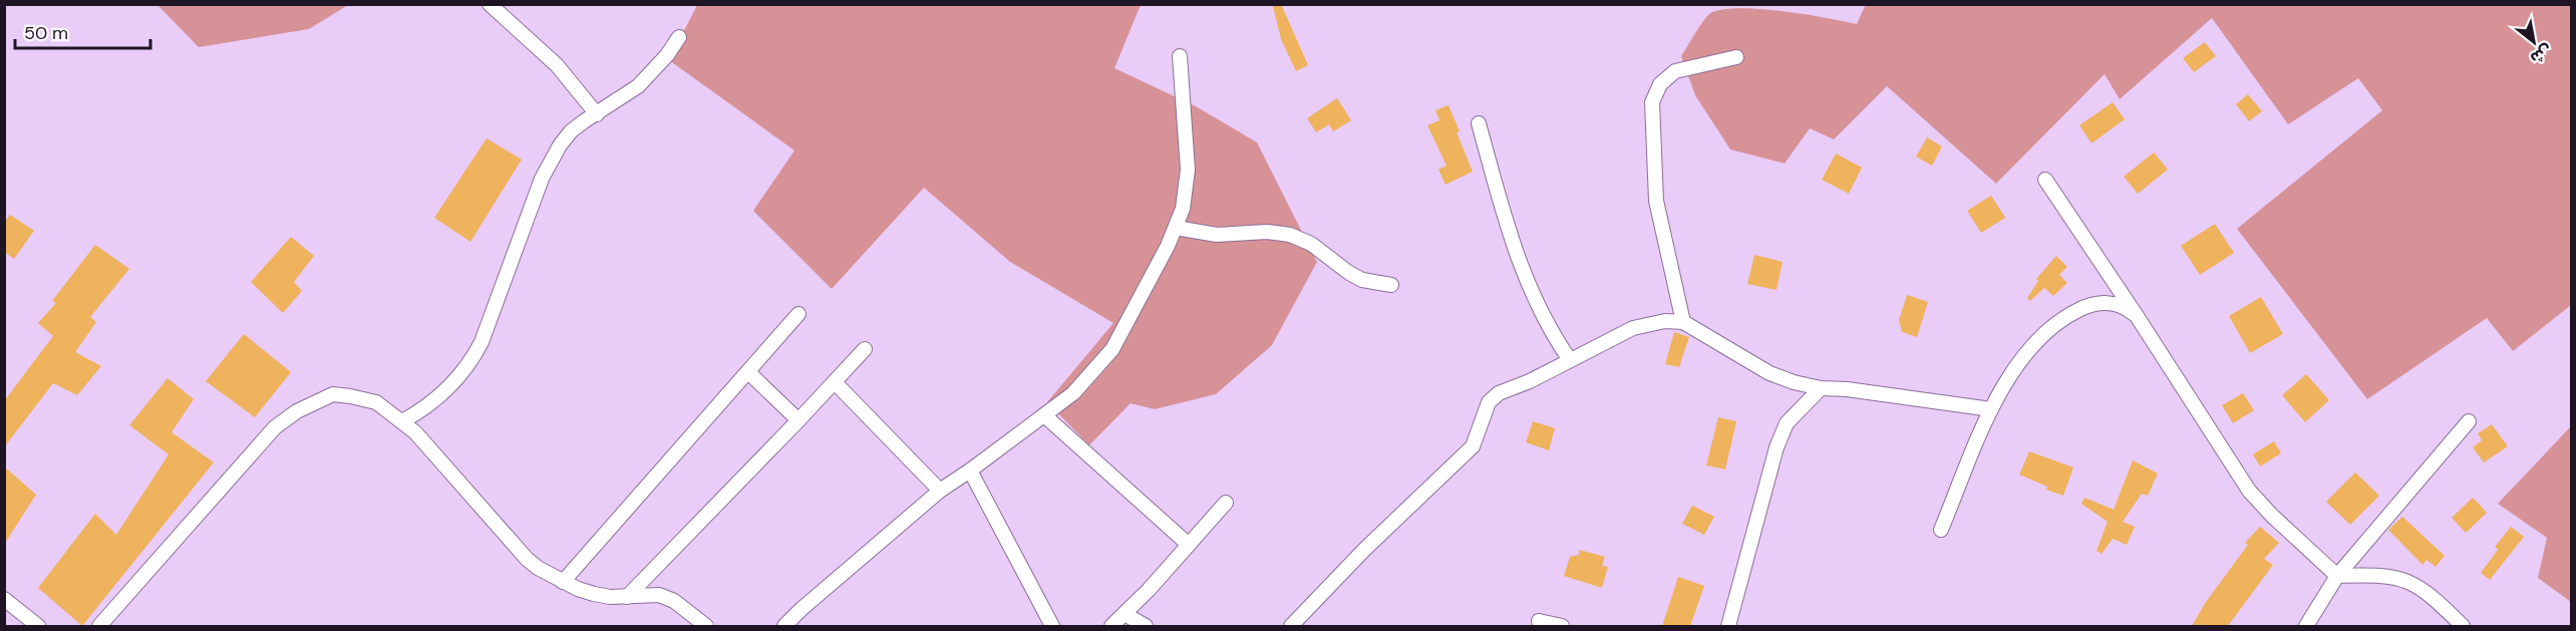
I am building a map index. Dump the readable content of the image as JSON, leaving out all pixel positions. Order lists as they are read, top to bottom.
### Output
{
  "scale_bar": "50 m",
  "north": "bottom right"
}
